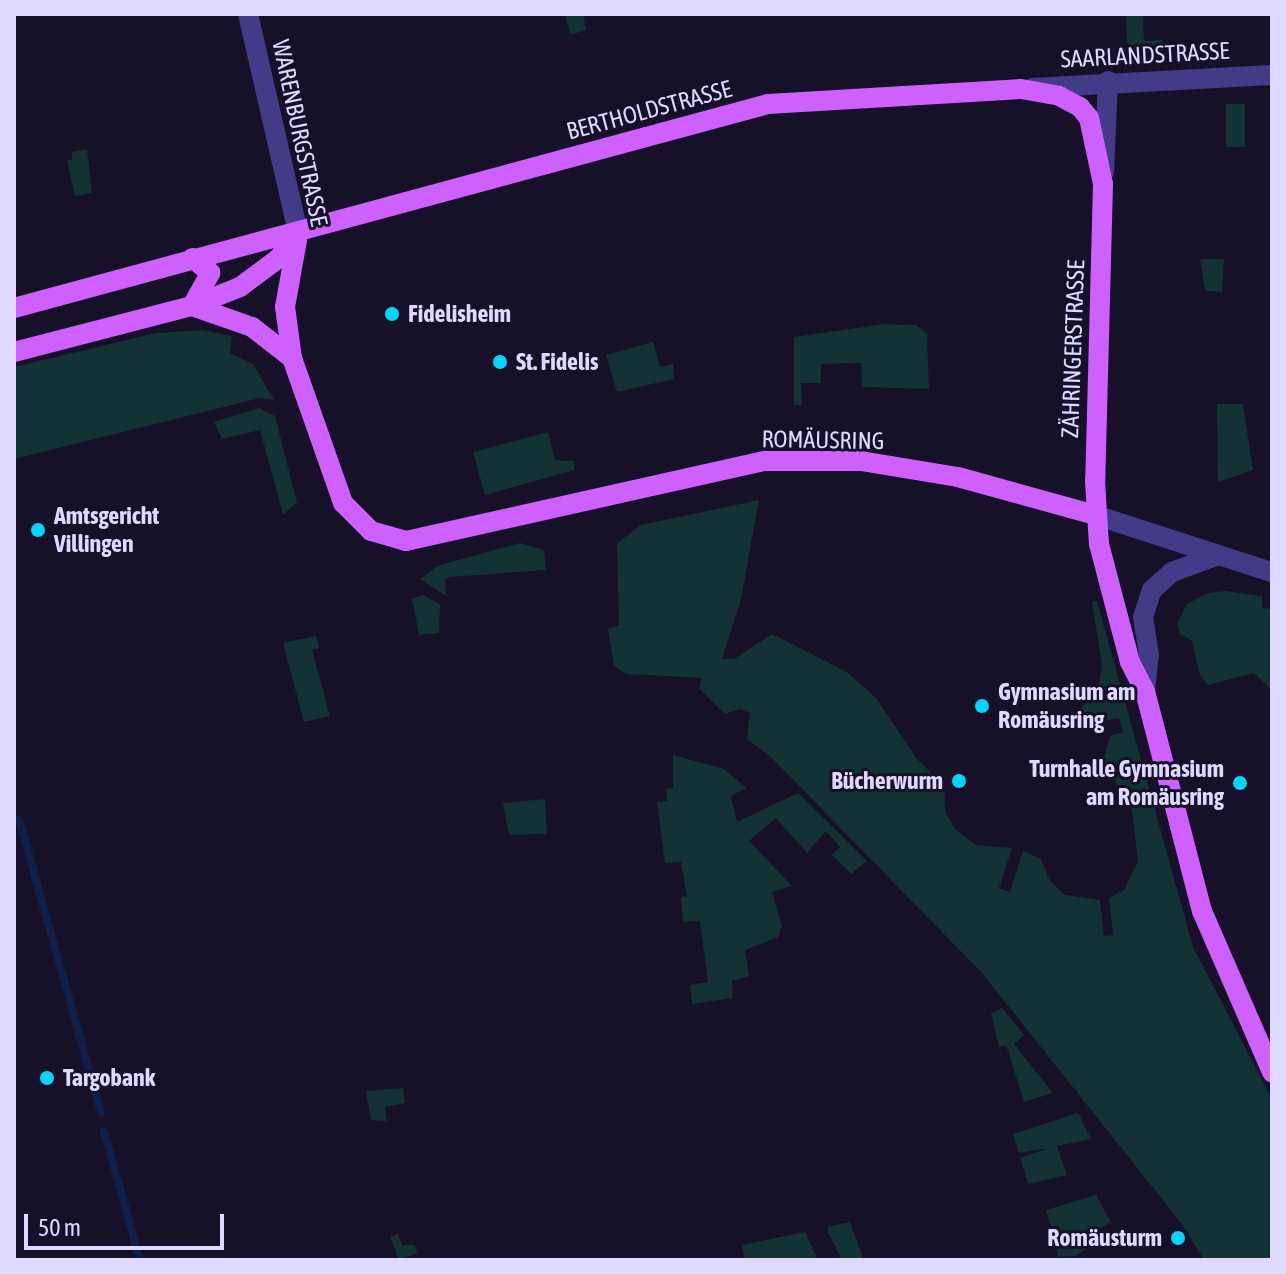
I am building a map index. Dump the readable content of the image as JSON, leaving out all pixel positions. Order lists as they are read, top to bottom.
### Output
{
  "streets": {
    "main road": [
      "BERTHOLDSTRASSE",
      "WARENBURGSTRASSE",
      "ZÄHRINGERSTRASSE",
      "ROMÄUSRING"
    ],
    "street": ["SAARLANDSTRASSE"]
  },
  "crossings": [
    ["SAARLANDSTRASSE", "BERTHOLDSTRASSE"],
    ["SAARLANDSTRASSE", "ZÄHRINGERSTRASSE"],
    ["BERTHOLDSTRASSE", "WARENBURGSTRASSE"],
    ["BERTHOLDSTRASSE", "ZÄHRINGERSTRASSE"],
    ["WARENBURGSTRASSE", "ROMÄUSRING"],
    ["ZÄHRINGERSTRASSE", "ROMÄUSRING"]
  ],
  "places": [
    "Fidelisheim",
    "St. Fidelis",
    "Amtsgericht Villingen",
    "Gymnasium am Romäusring",
    "Bücherwurm",
    "Turnhalle Gymnasium am Romäusring",
    "Targobank",
    "Romäusturm"
  ],
  "scale_bar": "50 m"
}
